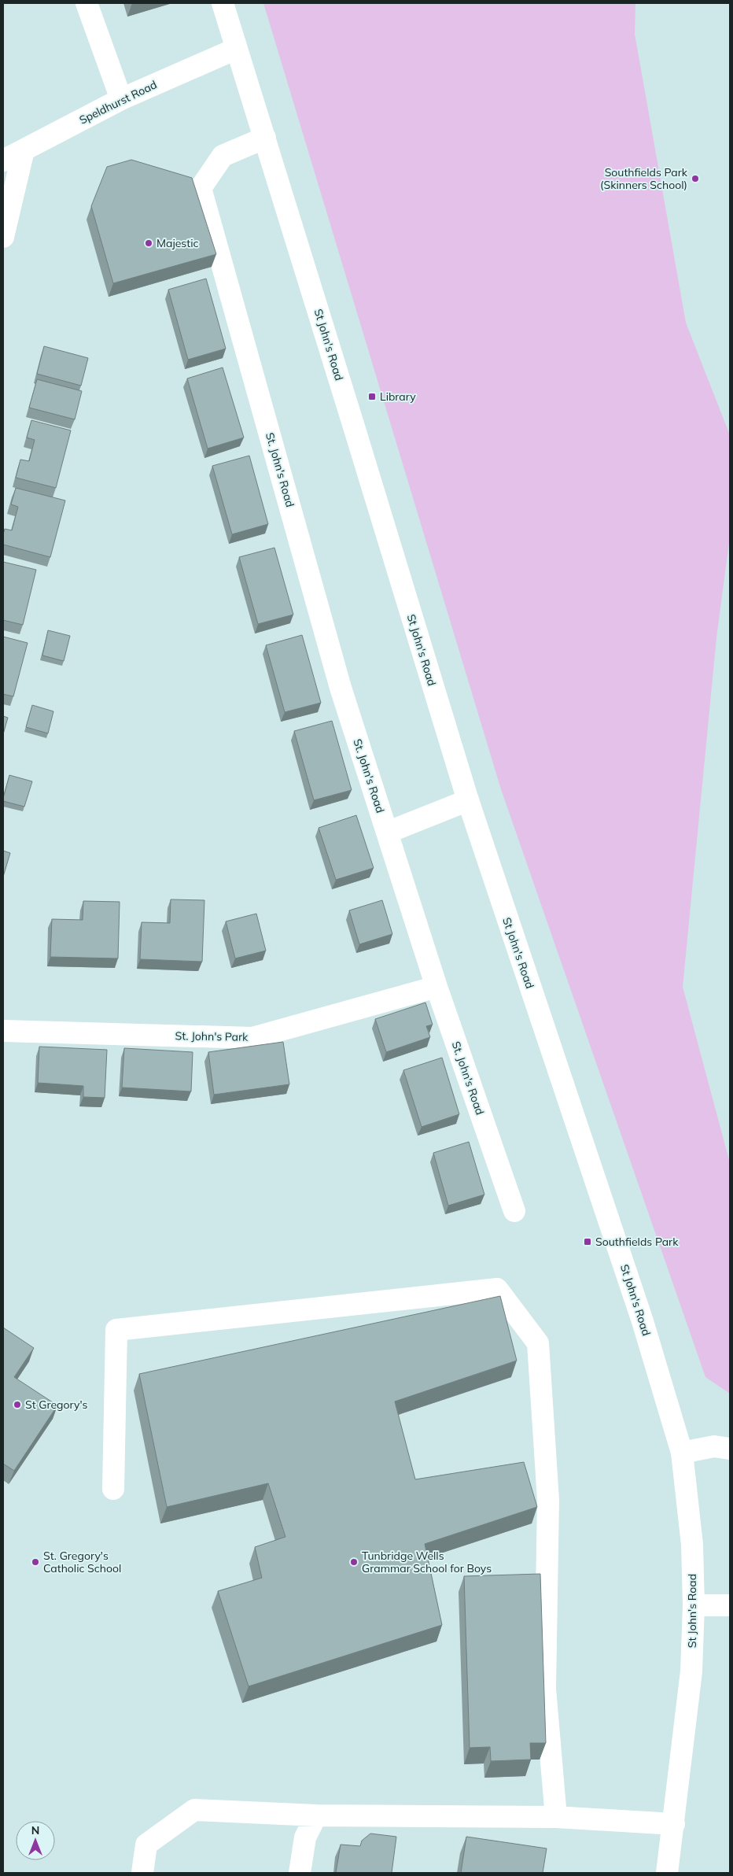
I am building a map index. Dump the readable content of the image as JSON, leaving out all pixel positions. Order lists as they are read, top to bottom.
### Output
{
  "streets": {
    "main road": [
      "Speldhurst Road",
      "St John's Road",
      "St. John's Road",
      "St. John's Park"
    ]
  },
  "crossings": [
    ["Speldhurst Road", "St John's Road"],
    ["St John's Road", "St. John's Road"],
    ["St. John's Road", "St. John's Park"]
  ],
  "places": {
    "other": [
      "Southfields Park (Skinners School)",
      "Majestic",
      "St Gregory's",
      "St. Gregory's Catholic School",
      "Tunbridge Wells Grammar School for Boys"
    ],
    "transit": ["Library", "Southfields Park"]
  },
  "north": "top"
}
